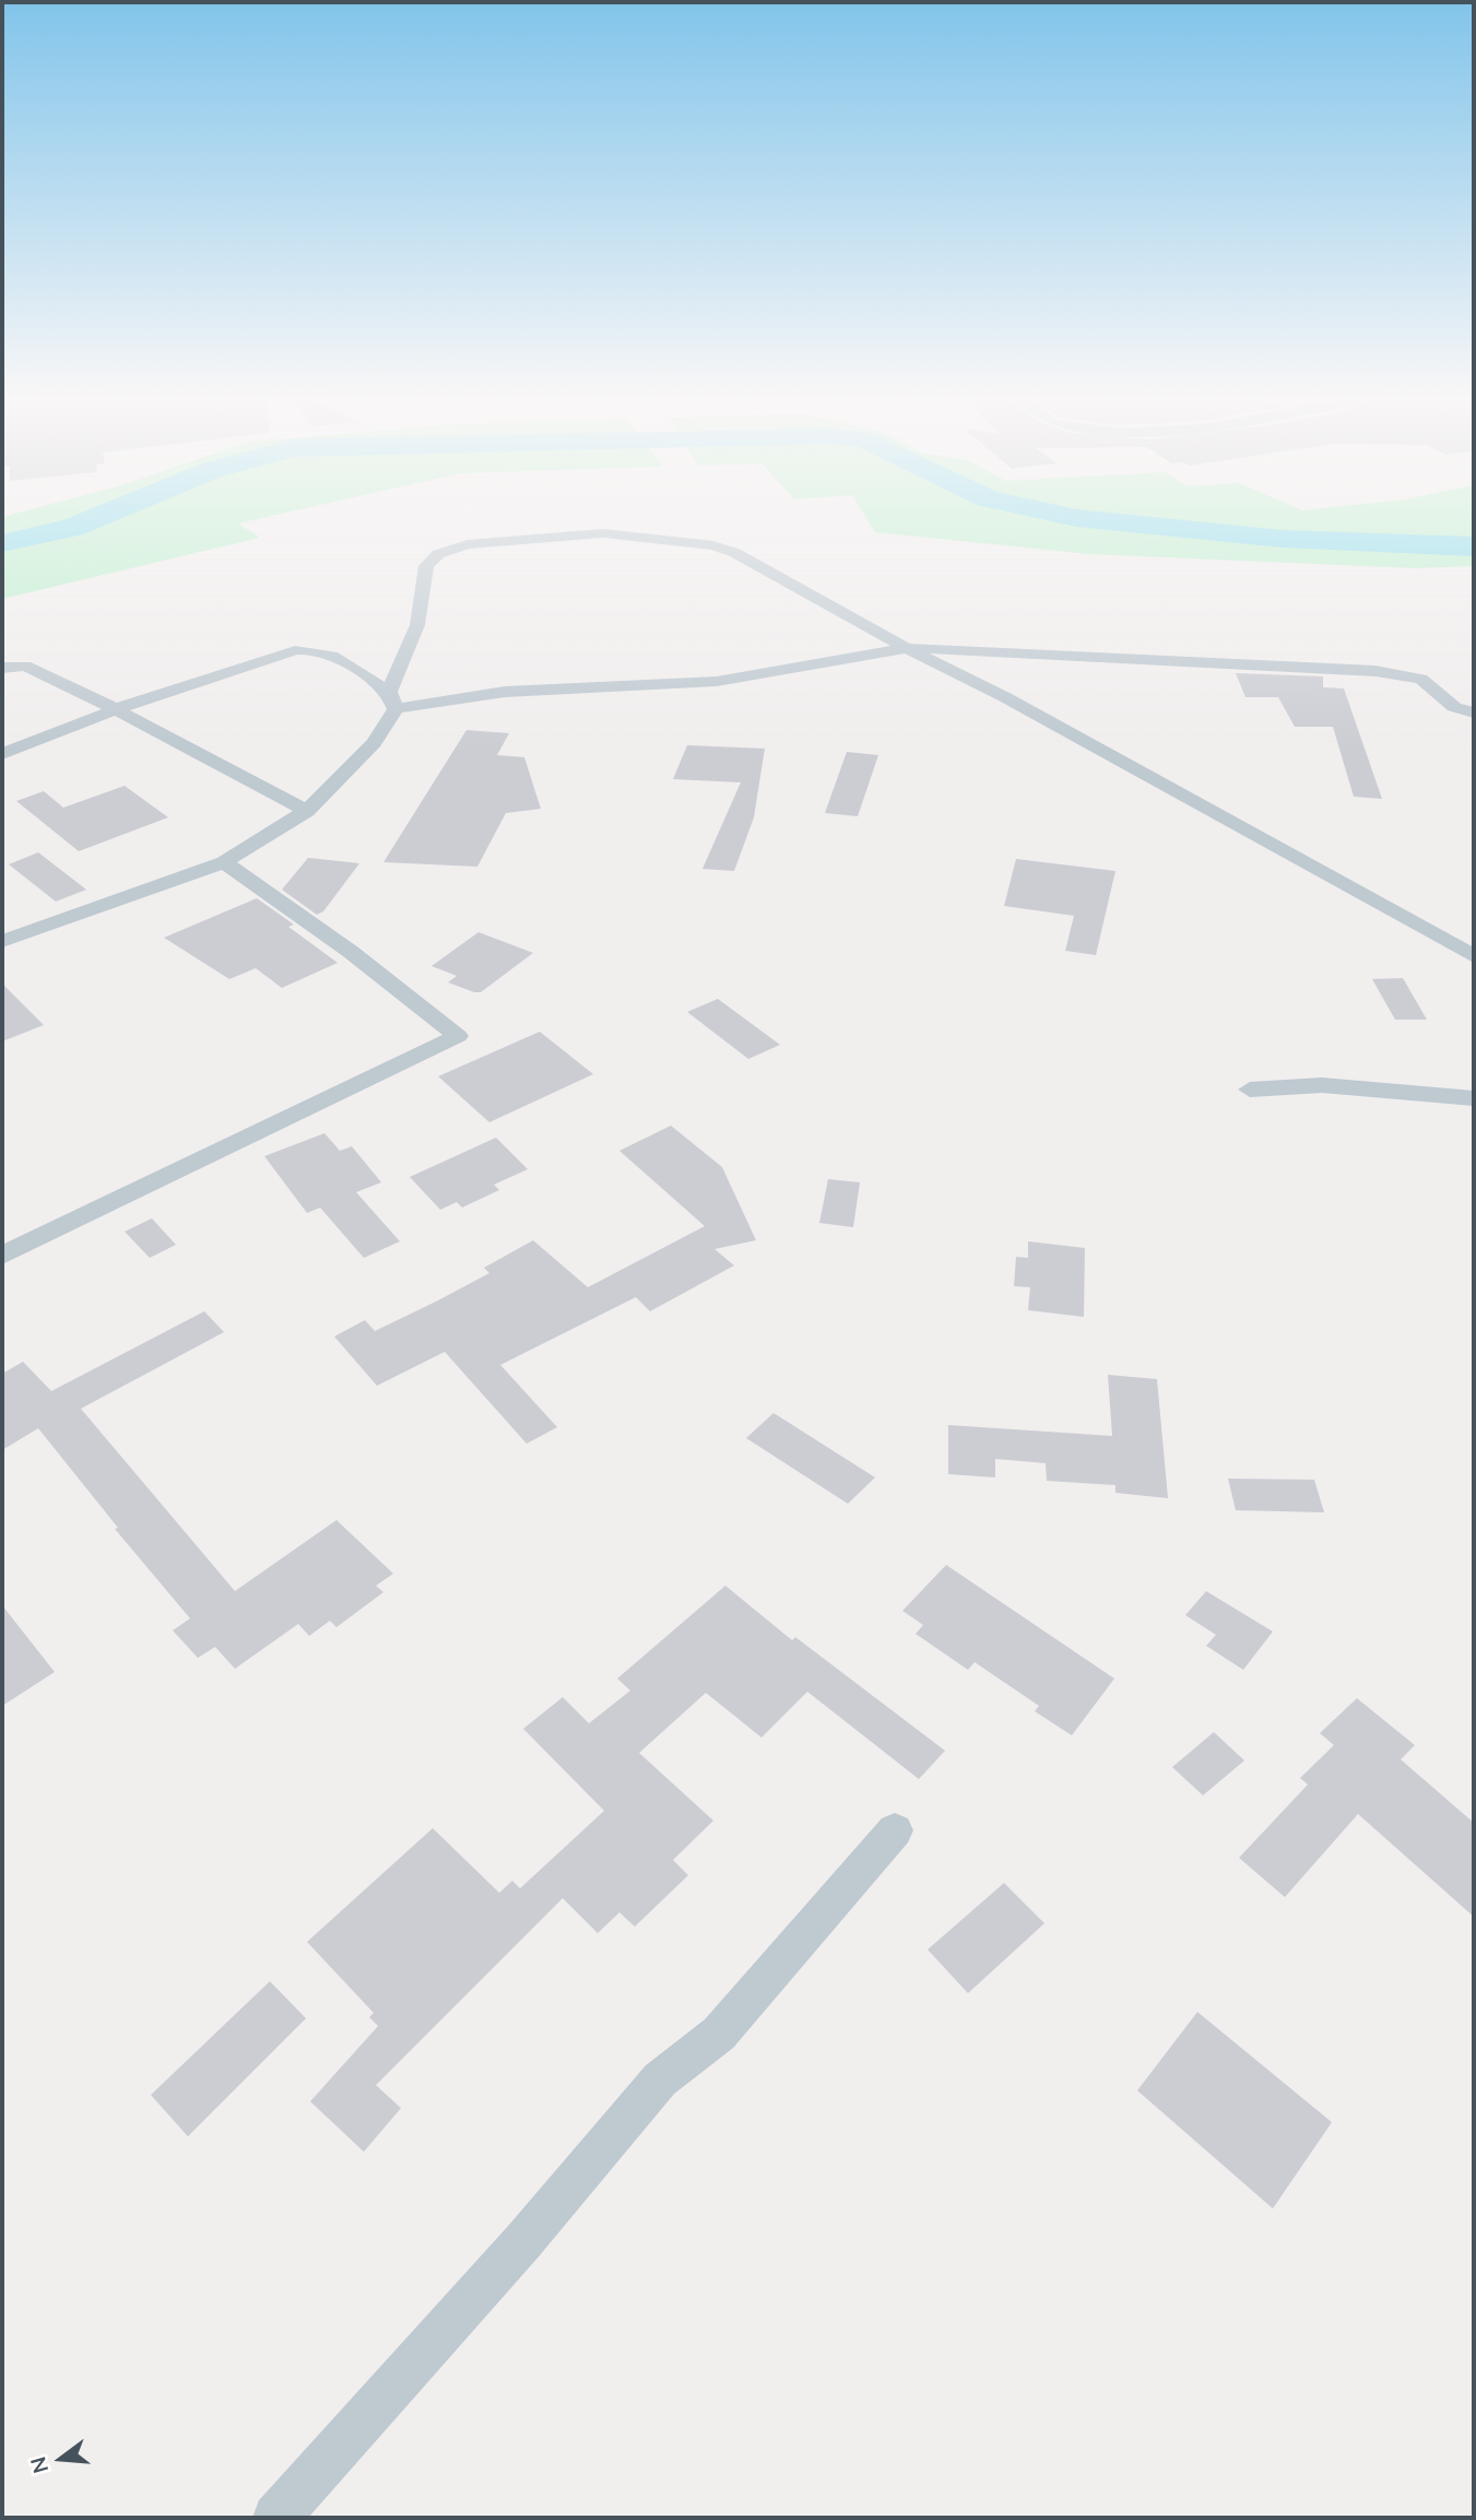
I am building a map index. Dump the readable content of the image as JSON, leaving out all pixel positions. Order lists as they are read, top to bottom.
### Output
{
  "north": "left"
}
